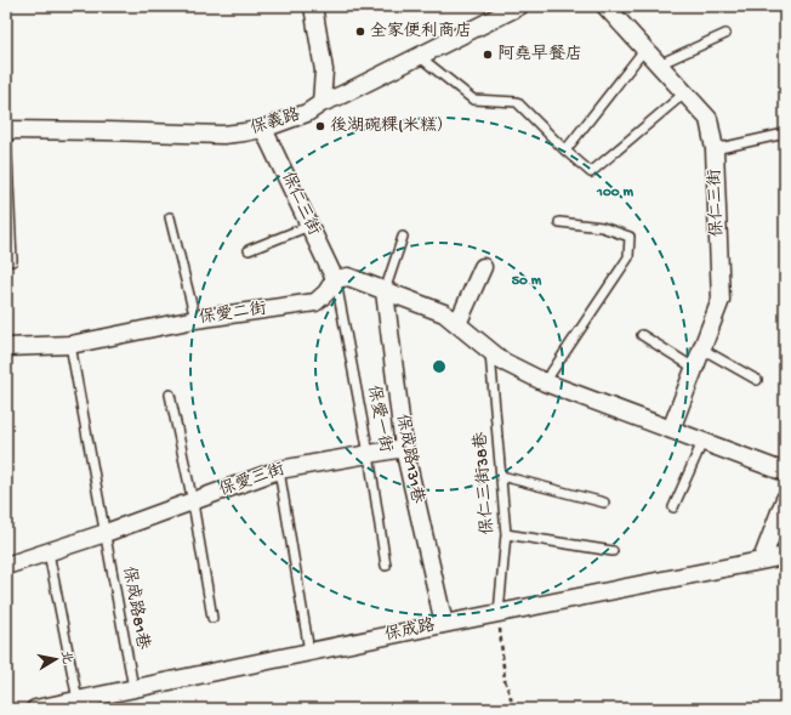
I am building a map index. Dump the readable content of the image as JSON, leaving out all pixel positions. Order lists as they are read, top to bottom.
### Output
{
  "streets": {
    "street": [
      "保義路",
      "保仁三街",
      "保愛二街",
      "保成路131巷",
      "保愛三街",
      "保成路"
    ],
    "lane": ["保愛一街", "保仁三街38巷", "保成路81巷"]
  },
  "crossings": [
    ["保義路", "保仁三街"],
    ["保仁三街", "保愛二街"],
    ["保仁三街", "保愛一街"],
    ["保愛二街", "保愛一街"],
    ["保愛一街", "保愛三街"],
    ["保成路131巷", "保愛三街"],
    ["保成路131巷", "保成路"],
    ["保愛三街", "保成路81巷"],
    ["保仁三街38巷", "保成路"],
    ["保成路81巷", "保成路"]
  ],
  "places": ["全家便利商店", "阿堯早餐店", "後湖碗粿(米糕）"],
  "north": "right",
  "rings": ["100 m", "50 m"]
}
